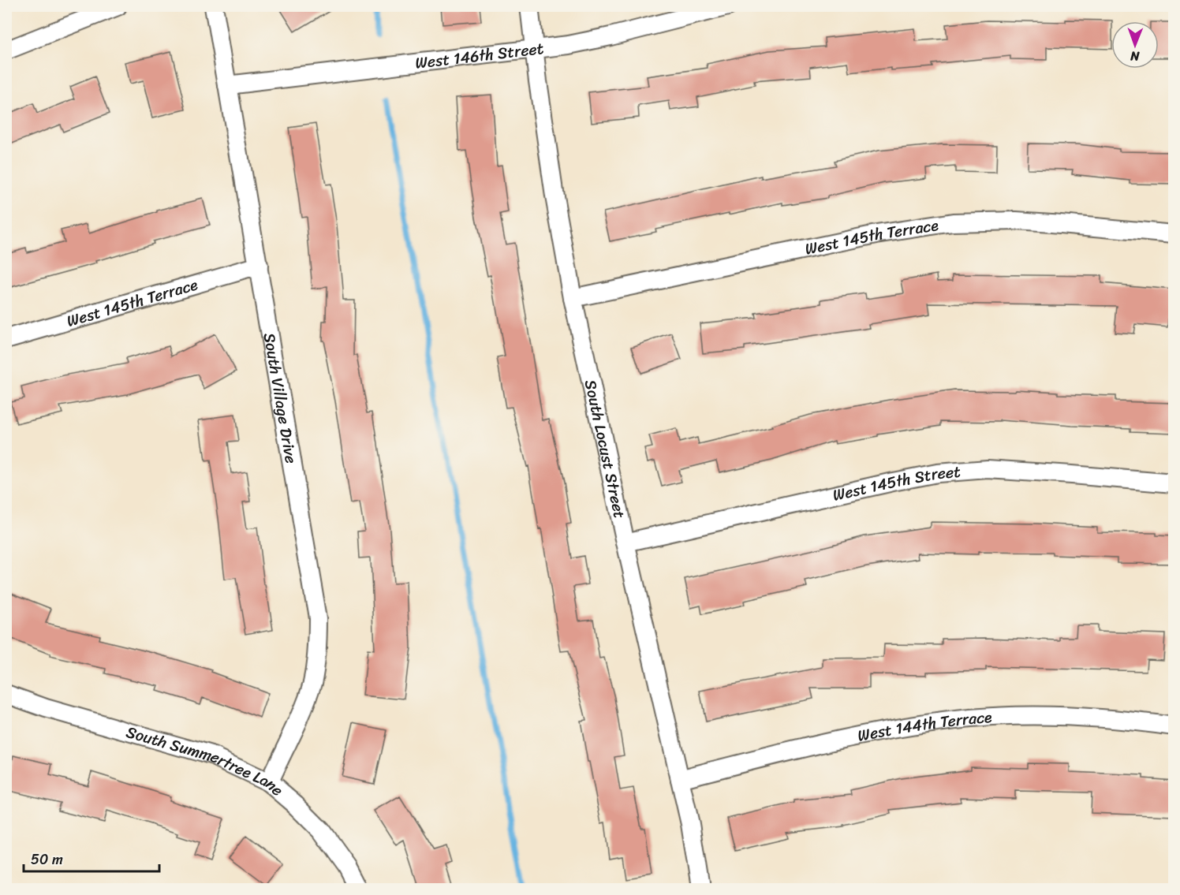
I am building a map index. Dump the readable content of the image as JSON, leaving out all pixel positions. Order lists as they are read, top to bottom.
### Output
{
  "streets": {
    "street": [
      "West 146th Street",
      "West 145th Terrace",
      "South Village Drive",
      "South Locust Street",
      "West 145th Street",
      "West 144th Terrace",
      "South Summertree Lane"
    ]
  },
  "crossings": [
    ["West 146th Street", "South Village Drive"],
    ["West 146th Street", "South Locust Street"],
    ["West 145th Terrace", "South Village Drive"],
    ["West 145th Terrace", "South Locust Street"],
    ["South Village Drive", "South Summertree Lane"],
    ["South Locust Street", "West 145th Street"],
    ["South Locust Street", "West 144th Terrace"]
  ],
  "scale_bar": "50 m",
  "north": "bottom"
}
